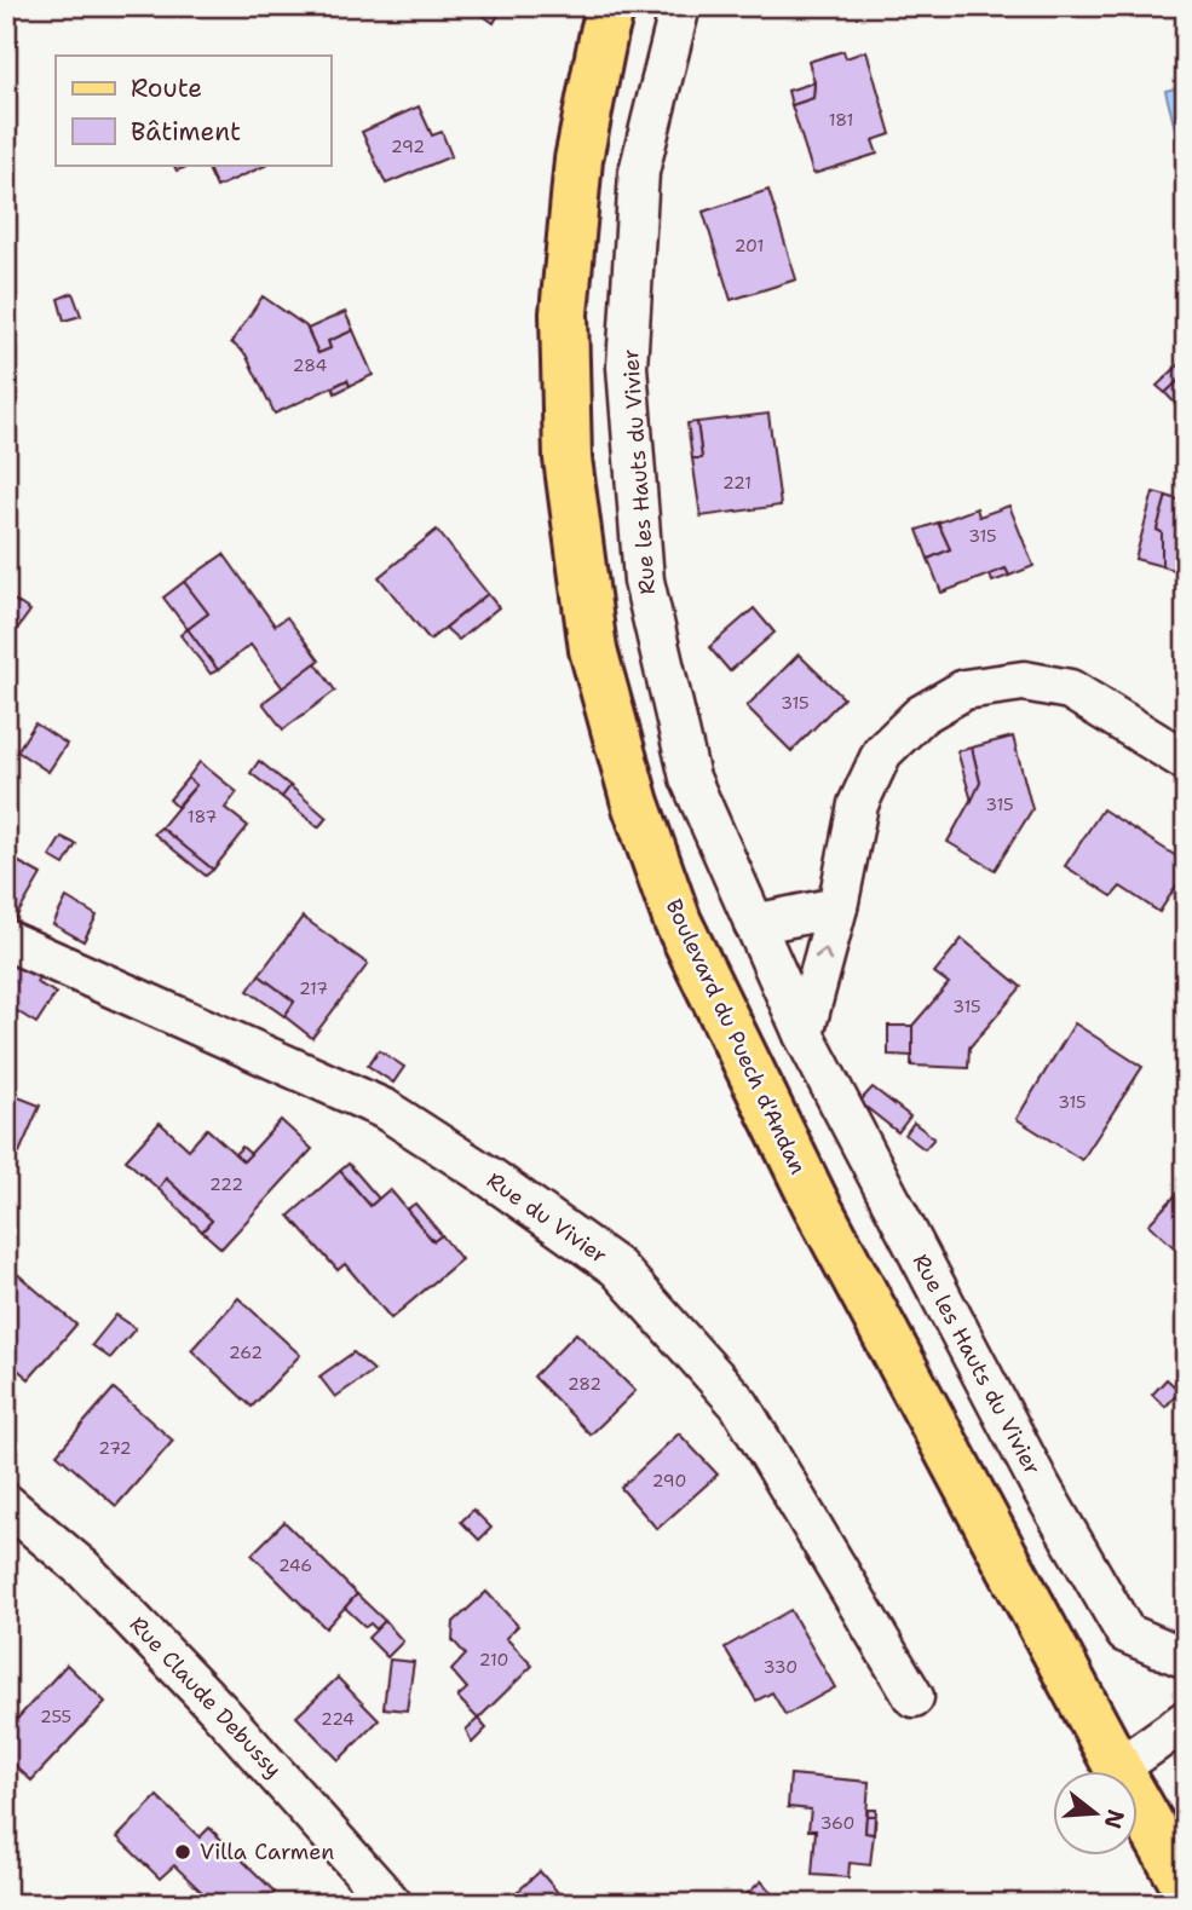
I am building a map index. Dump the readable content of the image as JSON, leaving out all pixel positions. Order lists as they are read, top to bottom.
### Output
{
  "streets": {
    "main road": ["Boulevard du Puech d'Andan"],
    "street": ["Rue les Hauts du Vivier", "Rue du Vivier", "Rue Claude Debussy"]
  },
  "places": ["Villa Carmen"],
  "house_numbers": [
    "181",
    "292",
    "201",
    "284",
    "221",
    "315",
    "315",
    "315",
    "187",
    "217",
    "315",
    "315",
    "222",
    "262",
    "282",
    "272",
    "290",
    "246",
    "210",
    "330",
    "255",
    "224",
    "360"
  ],
  "legend": ["Route", "Bâtiment"],
  "north": "right"
}
